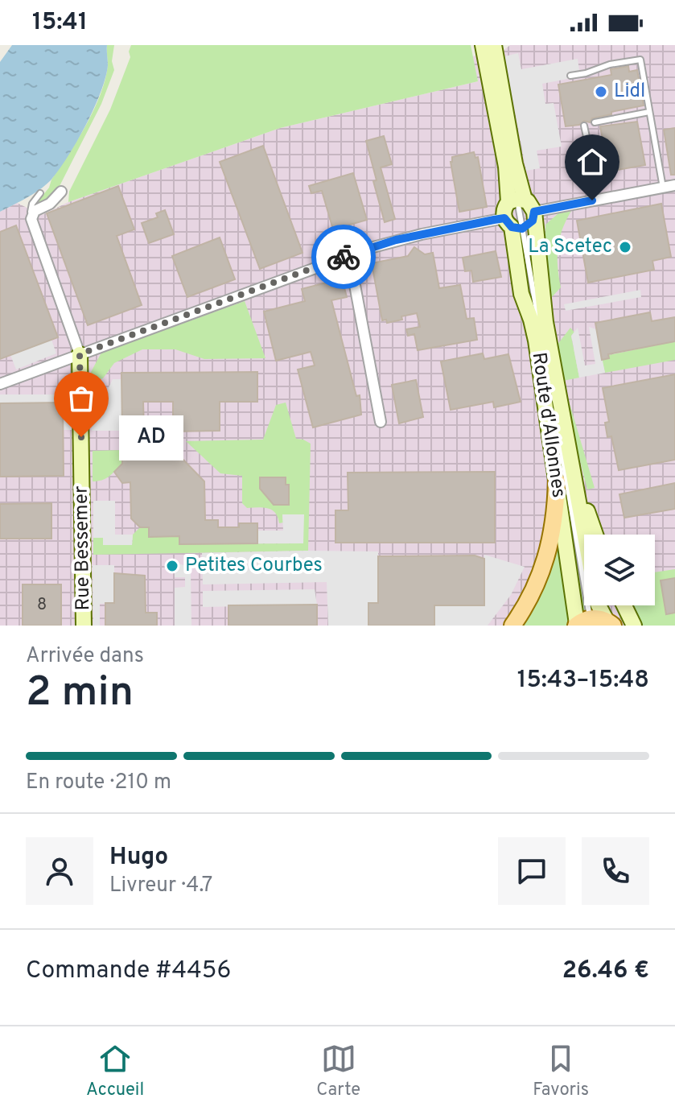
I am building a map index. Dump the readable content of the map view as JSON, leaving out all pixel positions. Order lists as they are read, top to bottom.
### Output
{
  "streets": {
    "main road": ["Route d'Allonnes", "Rue Bessemer"]
  },
  "places": [
    "Lidl",
    "La Scetec",
    "AD",
    "Petites Courbes"
  ],
  "house_numbers": ["8"],
  "page": {
    "status": "15:41",
    "bubble": "AD",
    "heading": ["2 min", "Arrivée dans", "15:43–15:48"],
    "panel": [
      "Hugo",
      "Livreur · 4.7",
      "Commande #4456",
      "26.46 €"
    ],
    "bar": "En route · 210 m",
    "tabs": ["Accueil", "Carte", "Favoris"]
  }
}
